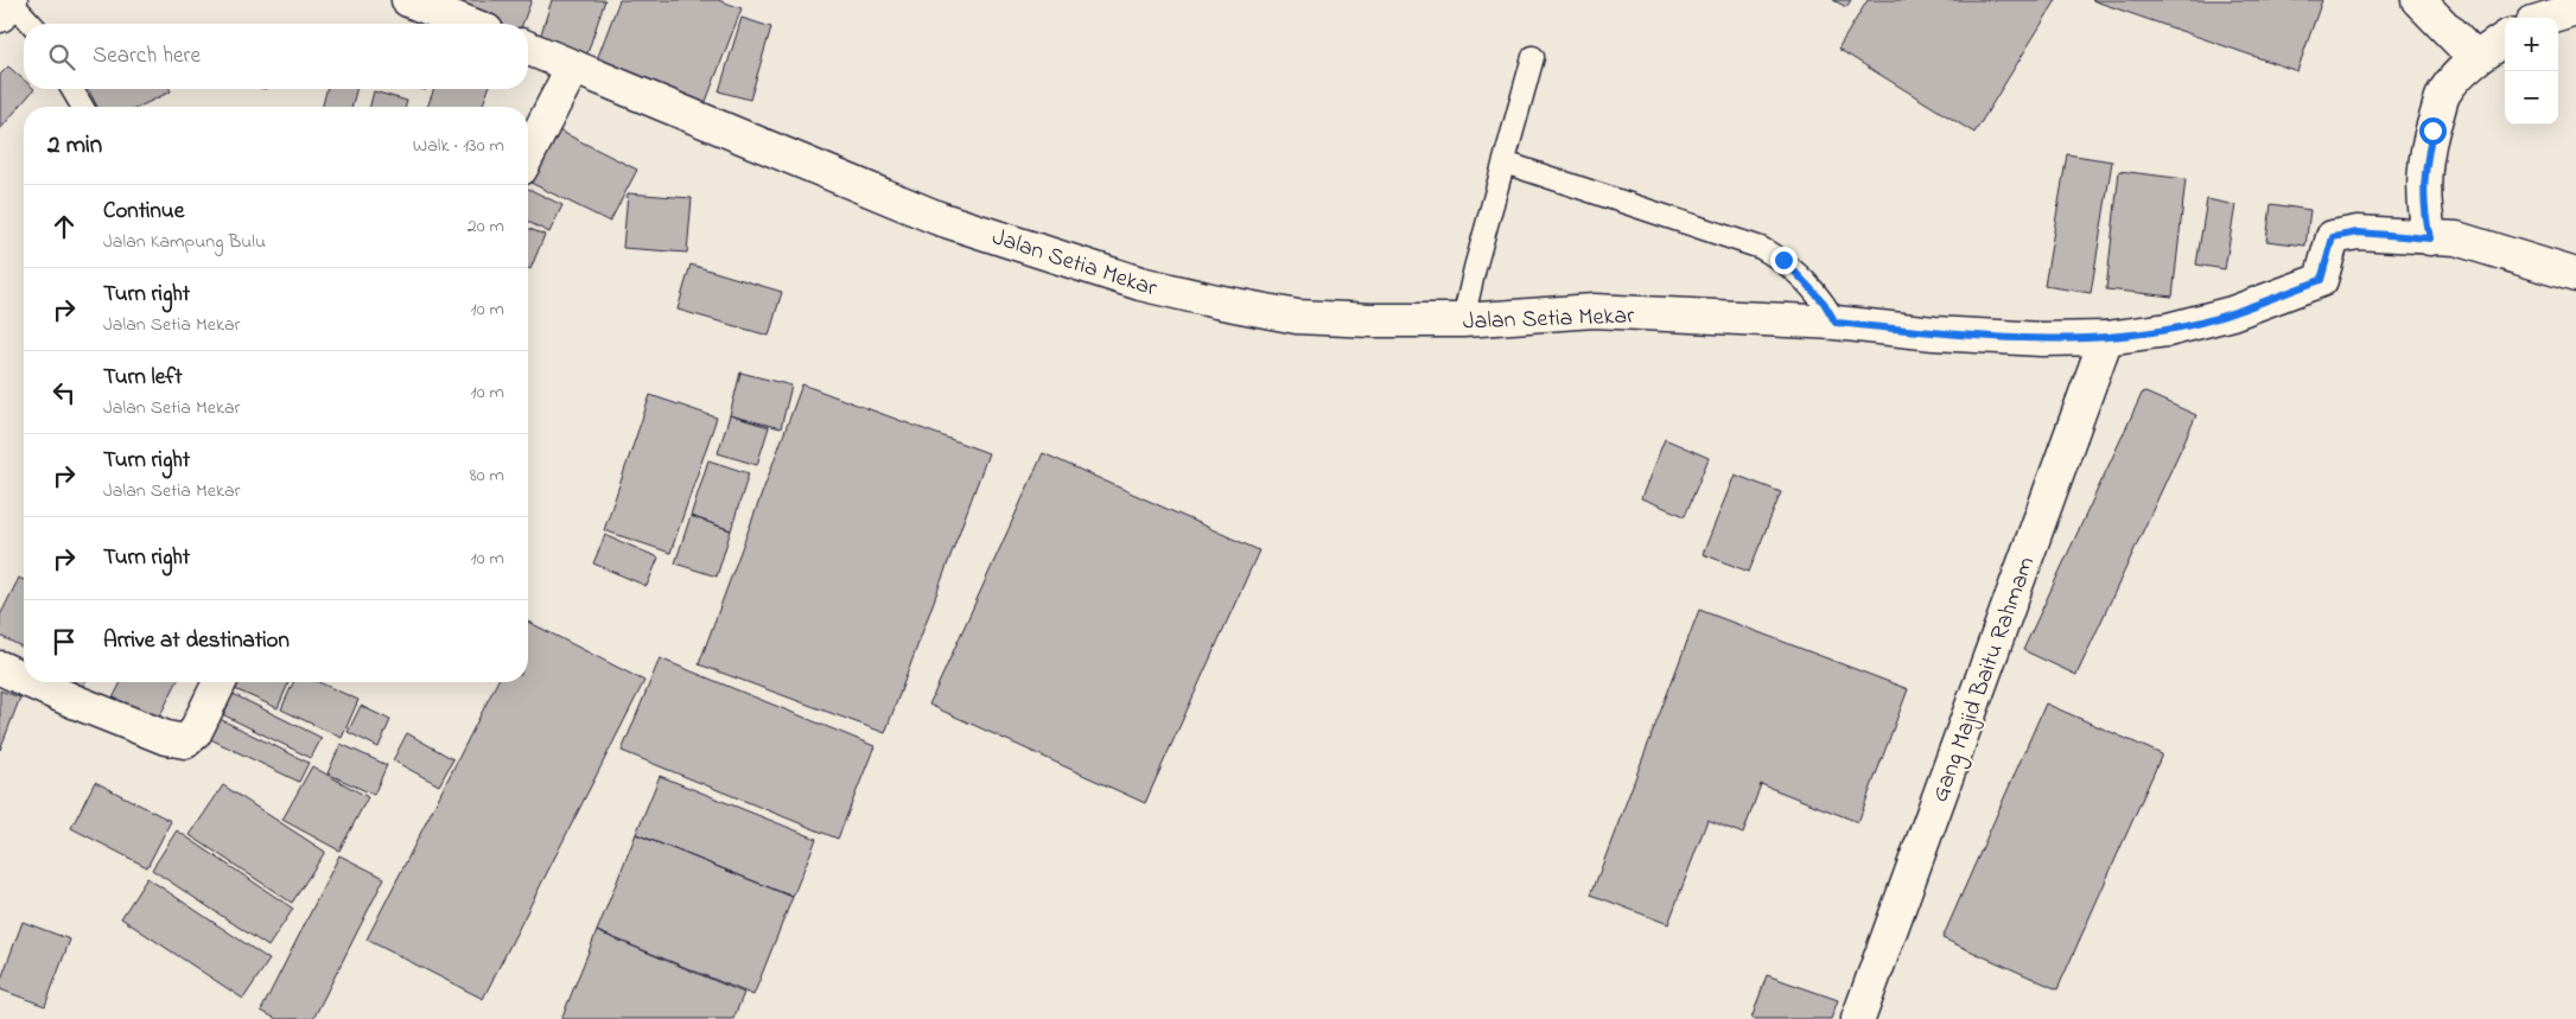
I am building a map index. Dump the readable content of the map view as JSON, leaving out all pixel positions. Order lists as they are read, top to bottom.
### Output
{
  "streets": {
    "street": ["Jalan Setia Mekar", "Gang Majid Baitu Rahmam"]
  },
  "crossings": [
    ["Jalan Setia Mekar", "Gang Majid Baitu Rahmam"]
  ],
  "page": {
    "map_buttons": ["+", "−"],
    "search": "Search here",
    "heading": ["2 min", "Walk · 130 m"],
    "list": [
      ["Continue", "Jalan Kampung Bulu", "20 m"],
      ["Turn right", "Jalan Setia Mekar", "10 m"],
      ["Turn left", "Jalan Setia Mekar", "10 m"],
      ["Turn right", "Jalan Setia Mekar", "80 m"],
      ["Turn right", "10 m"],
      "Arrive at destination"
    ]
  }
}
